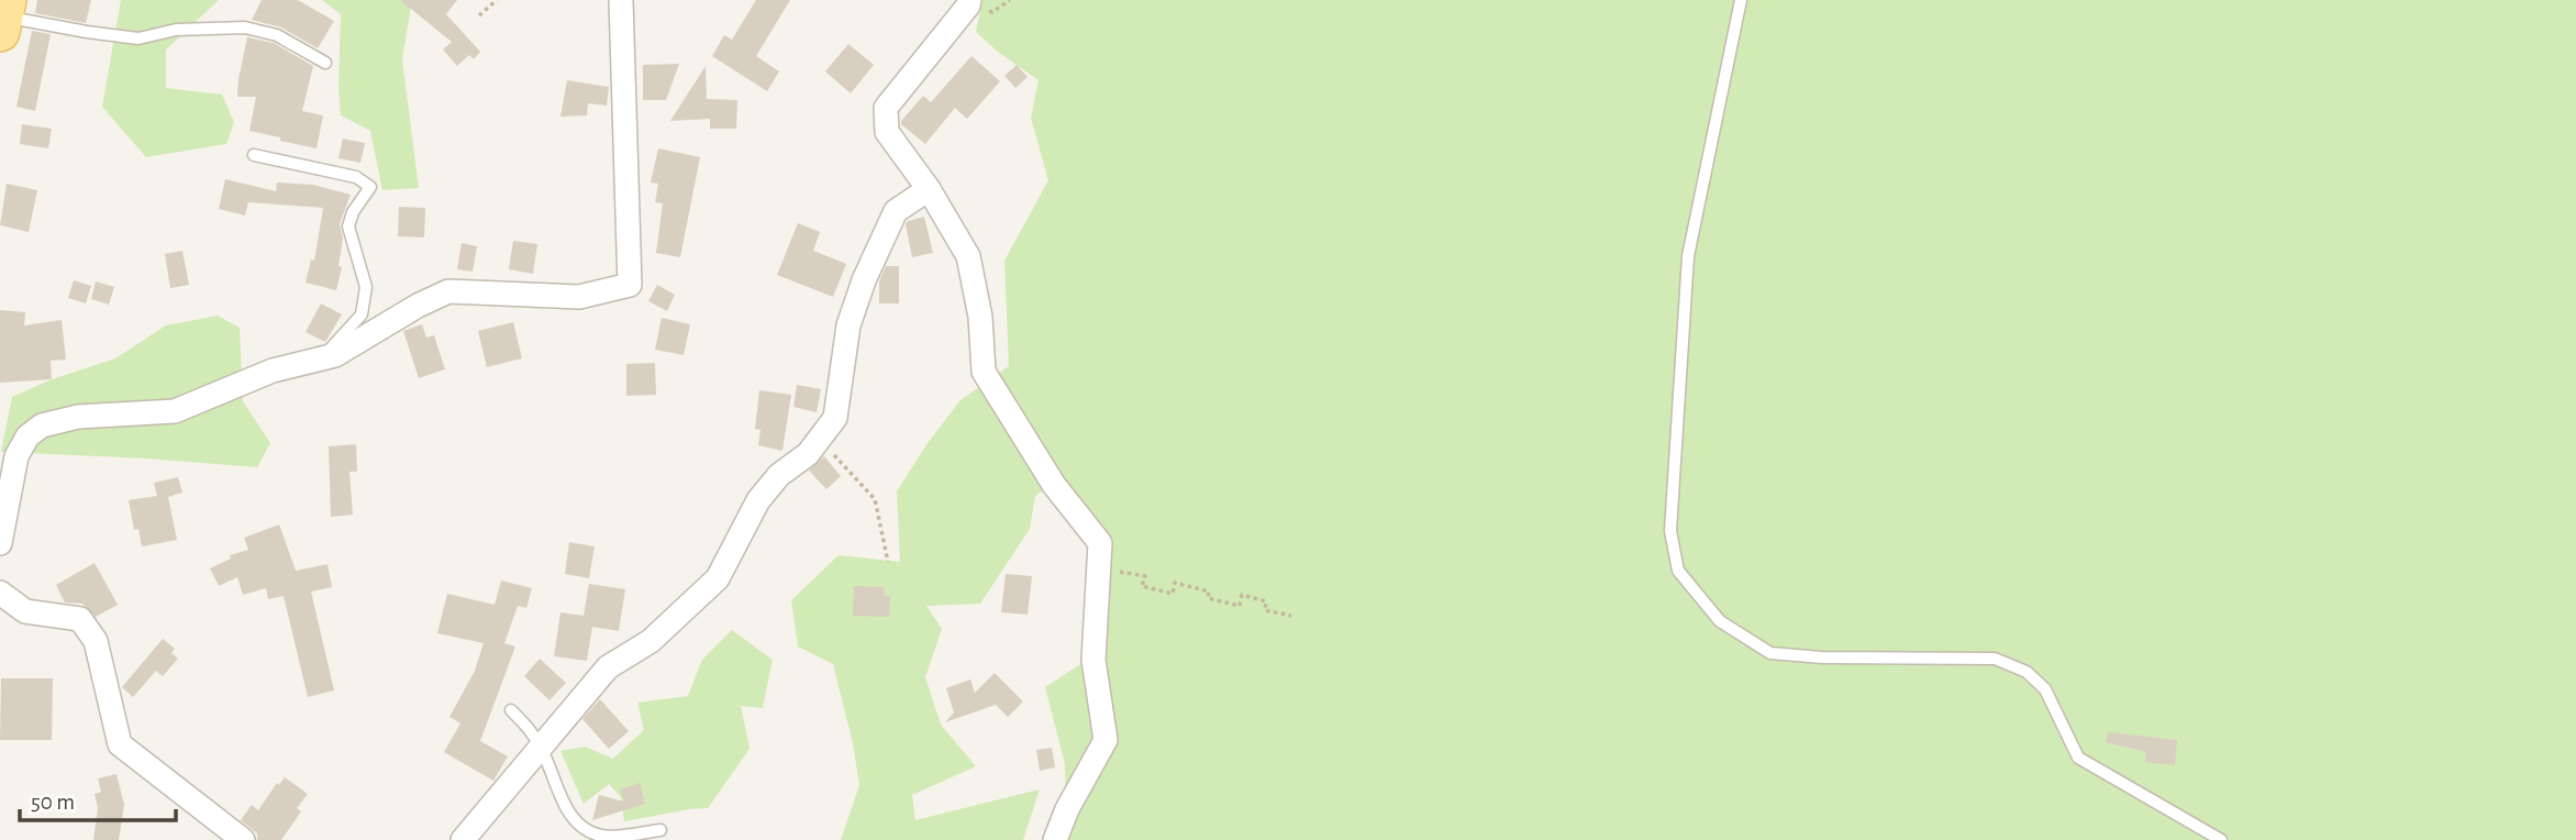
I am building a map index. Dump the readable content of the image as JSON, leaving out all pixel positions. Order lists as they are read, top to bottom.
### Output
{
  "scale_bar": "50 m"
}
